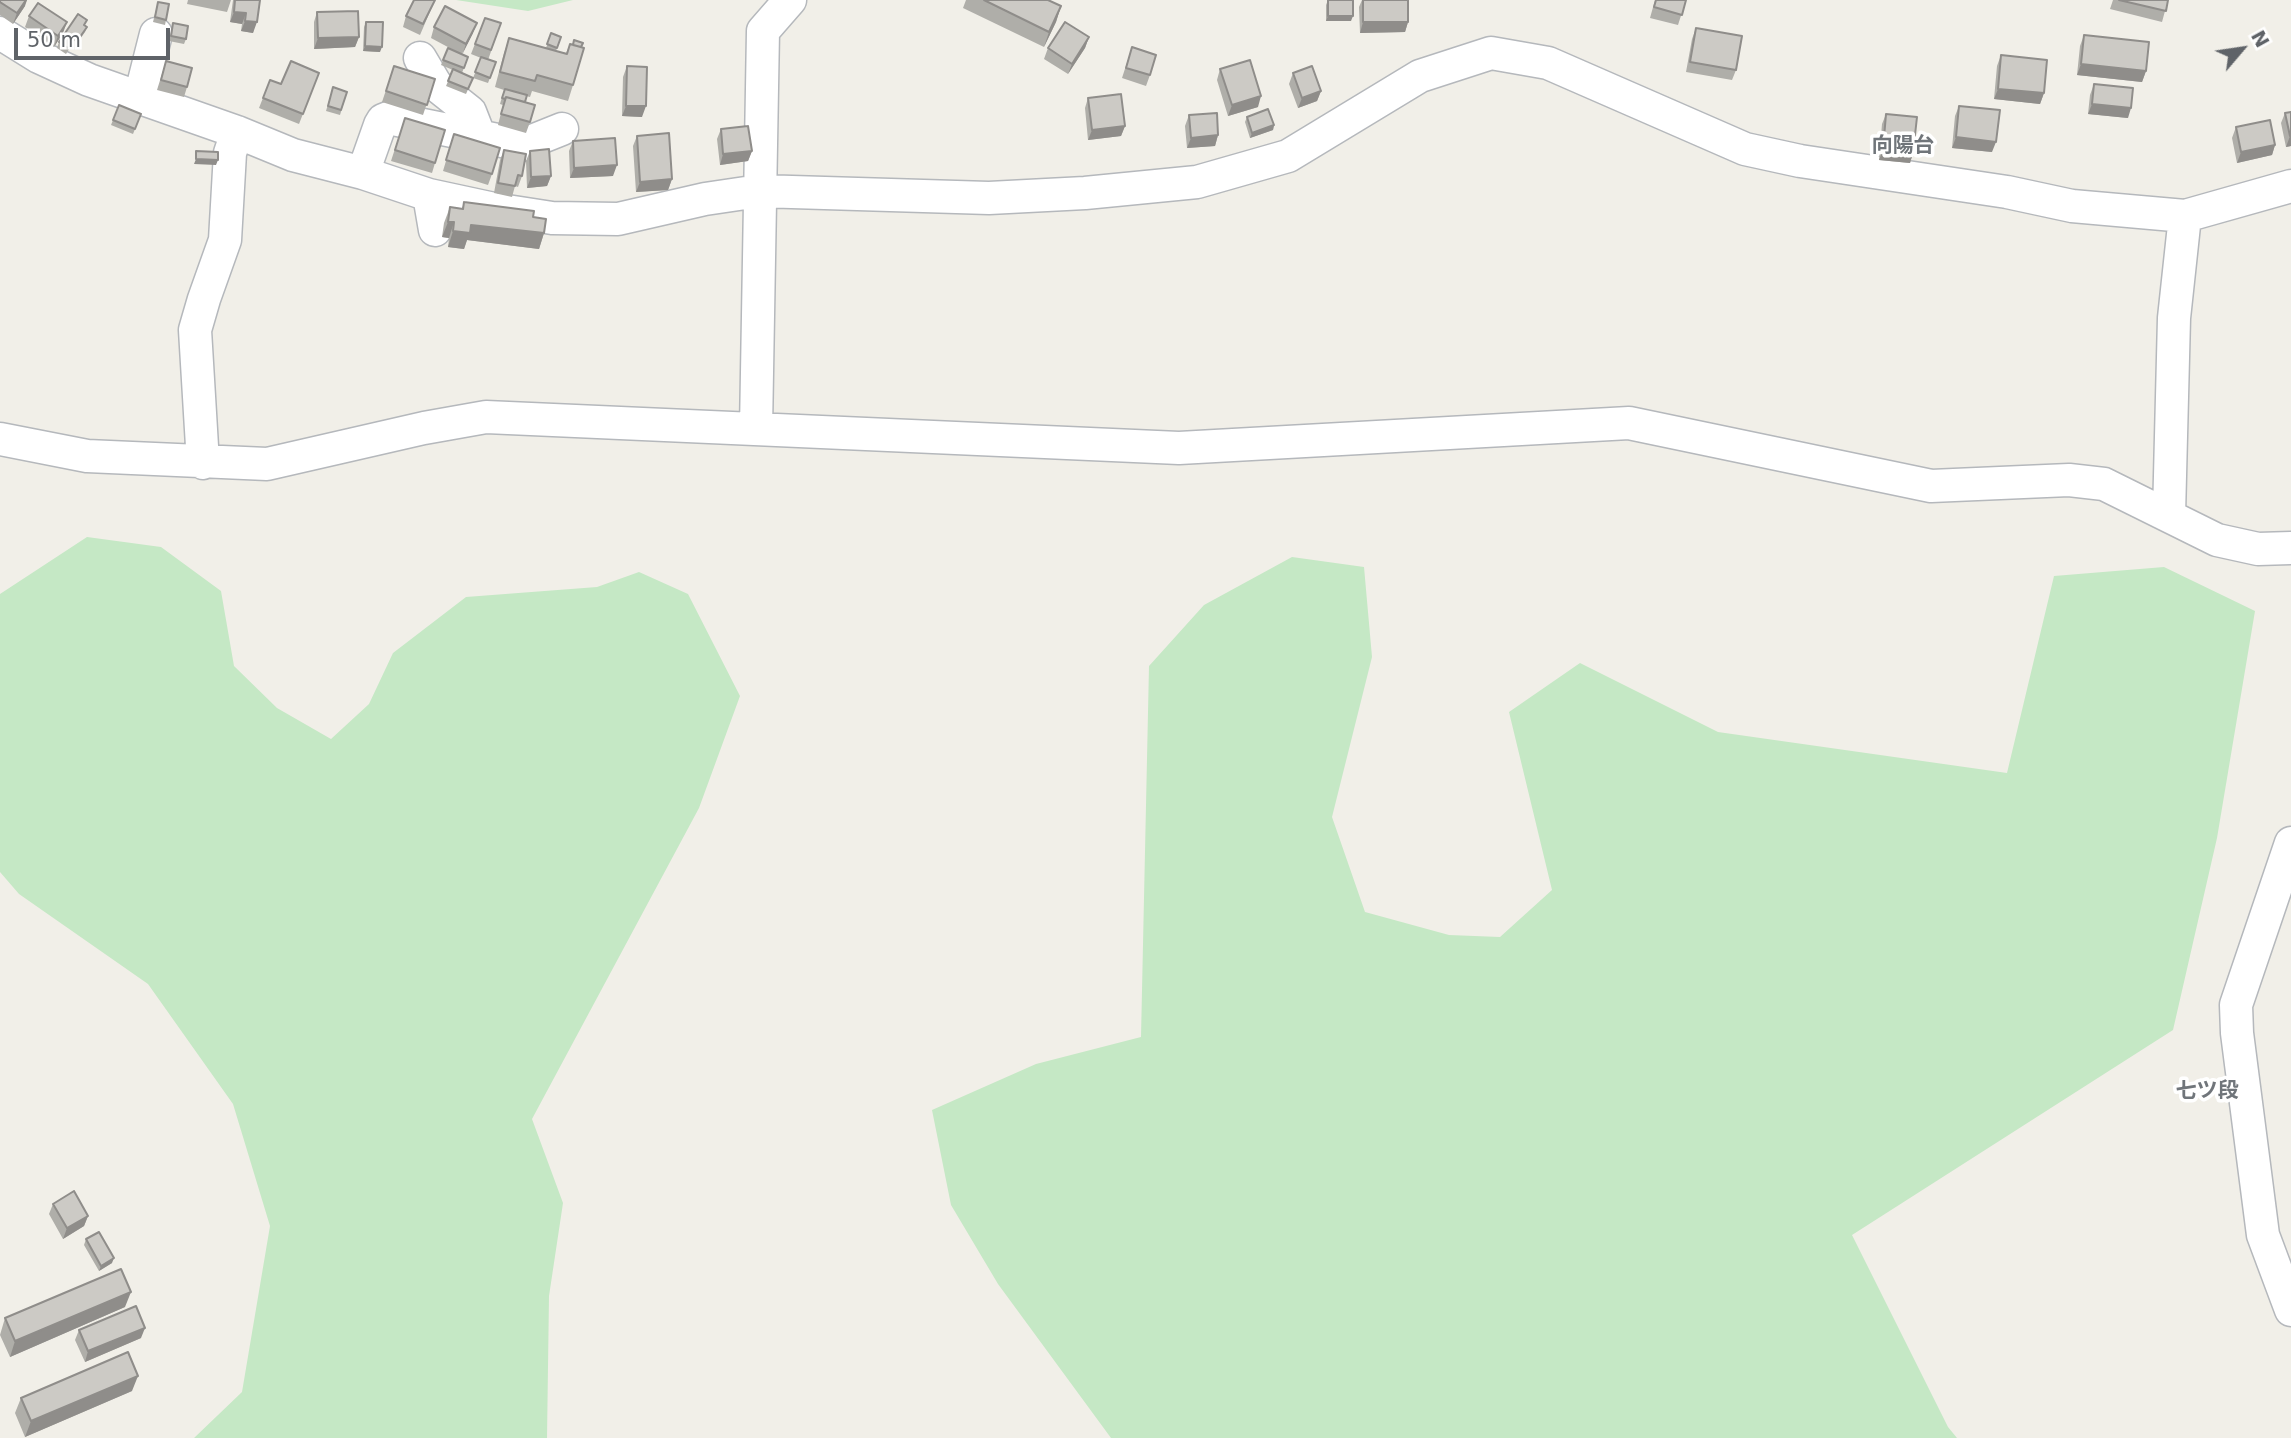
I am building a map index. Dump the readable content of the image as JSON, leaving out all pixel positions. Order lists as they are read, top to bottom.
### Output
{
  "districts": ["向陽台", "七ツ段"],
  "scale_bar": "50 m",
  "north": "top right"
}
